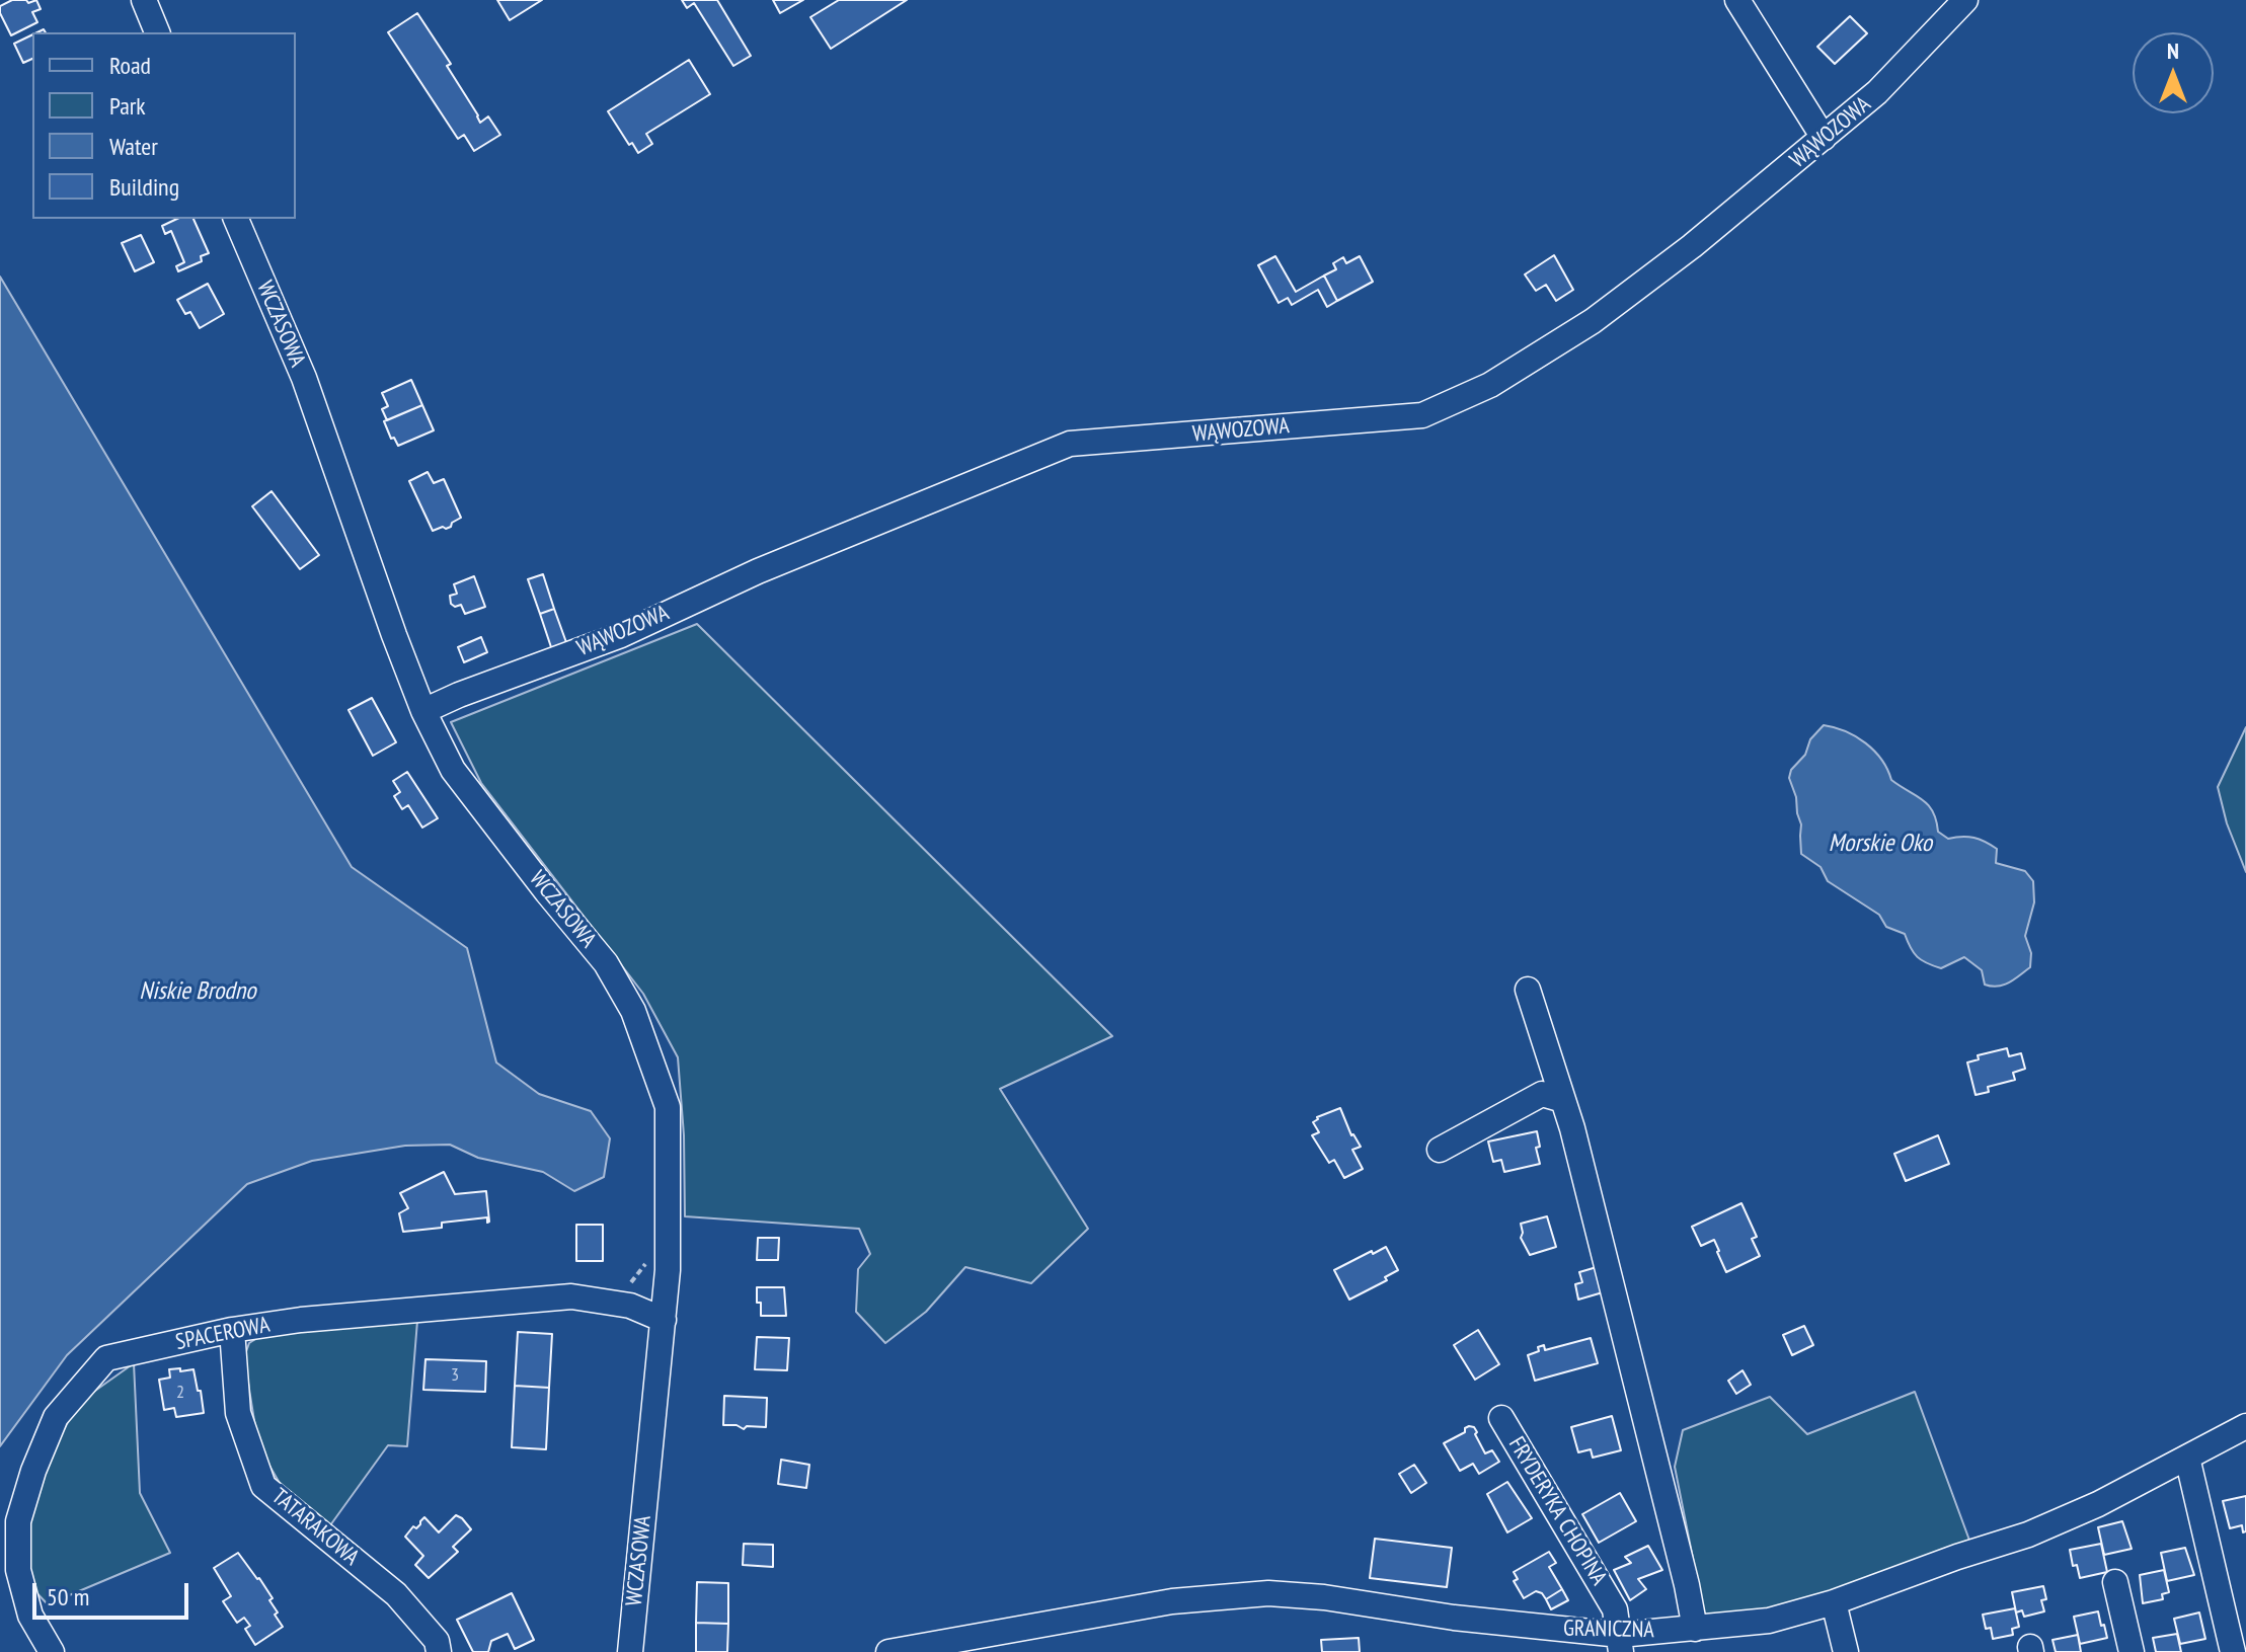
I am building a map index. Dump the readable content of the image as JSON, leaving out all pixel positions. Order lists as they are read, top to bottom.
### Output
{
  "streets": {
    "street": [
      "WĄWOZOWA",
      "WCZASOWA",
      "SPACEROWA",
      "FRYDERYKA CHOPINA",
      "TATARAKOWA",
      "GRANICZNA"
    ]
  },
  "crossings": [
    ["WĄWOZOWA", "WCZASOWA"],
    ["WCZASOWA", "SPACEROWA"],
    ["SPACEROWA", "TATARAKOWA"],
    ["FRYDERYKA CHOPINA", "GRANICZNA"]
  ],
  "water": ["Morskie Oko", "Niskie Brodno"],
  "house_numbers": ["3", "2"],
  "legend": [
    "Road",
    "Park",
    "Water",
    "Building"
  ],
  "scale_bar": "50 m",
  "north": "top"
}
